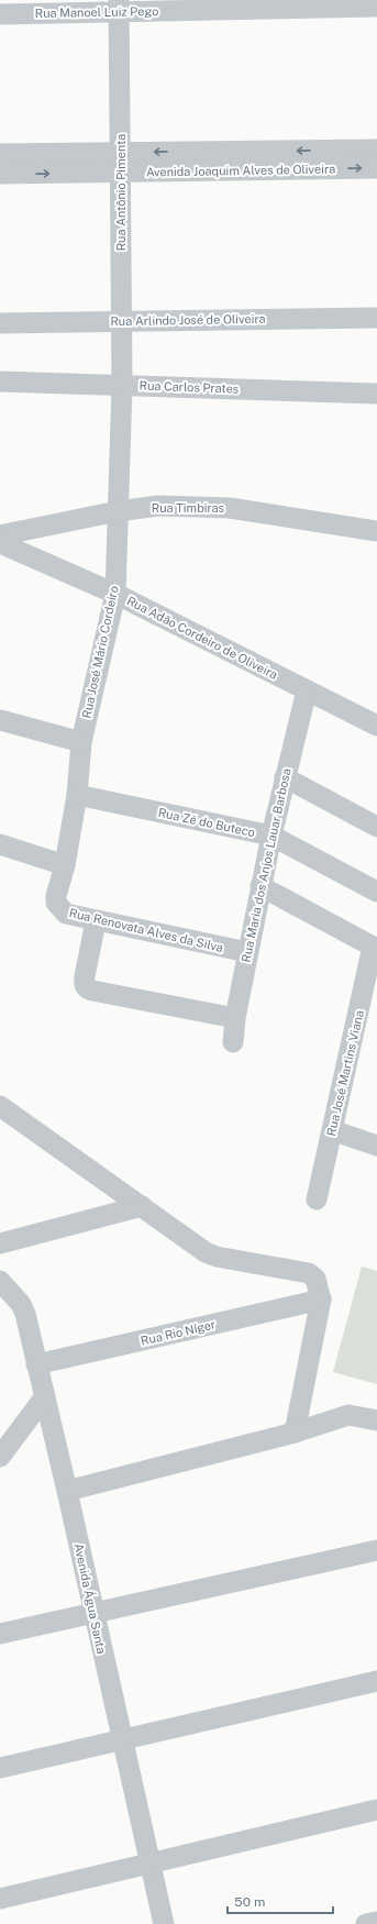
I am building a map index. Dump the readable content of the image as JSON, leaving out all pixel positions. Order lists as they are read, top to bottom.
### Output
{
  "streets": {
    "street": [
      "Rua Manoel Luiz Pego",
      "Avenida Joaquim Alves de Oliveira",
      "Rua Antônio Pimenta",
      "Rua Arlindo José de Oliveira",
      "Rua Carlos Prates",
      "Rua Timbiras",
      "Rua Adão Cordeiro de Oliveira",
      "Rua José Mário Cordeiro",
      "Rua Zé do Buteco",
      "Rua Maria dos Anjos Lauar Barbosa",
      "Rua Renovata Alves da Silva",
      "Rua José Martins Viana",
      "Rua Rio Níger",
      "Avenida Água Santa"
    ]
  },
  "crossings": [
    ["Rua Manoel Luiz Pego", "Rua Antônio Pimenta"],
    ["Avenida Joaquim Alves de Oliveira", "Rua Antônio Pimenta"],
    ["Rua Antônio Pimenta", "Rua Arlindo José de Oliveira"],
    ["Rua Antônio Pimenta", "Rua Carlos Prates"],
    ["Rua Antônio Pimenta", "Rua José Mário Cordeiro"],
    ["Rua Carlos Prates", "Rua José Mário Cordeiro"],
    ["Rua Timbiras", "Rua José Mário Cordeiro"],
    ["Rua Adão Cordeiro de Oliveira", "Rua José Mário Cordeiro"],
    ["Rua Adão Cordeiro de Oliveira", "Rua Maria dos Anjos Lauar Barbosa"],
    ["Rua José Mário Cordeiro", "Rua Zé do Buteco"],
    ["Rua José Mário Cordeiro", "Rua Renovata Alves da Silva"],
    ["Rua Zé do Buteco", "Rua Maria dos Anjos Lauar Barbosa"],
    ["Rua Maria dos Anjos Lauar Barbosa", "Rua Renovata Alves da Silva"],
    ["Rua Rio Níger", "Avenida Água Santa"]
  ],
  "scale_bar": "50 m"
}
